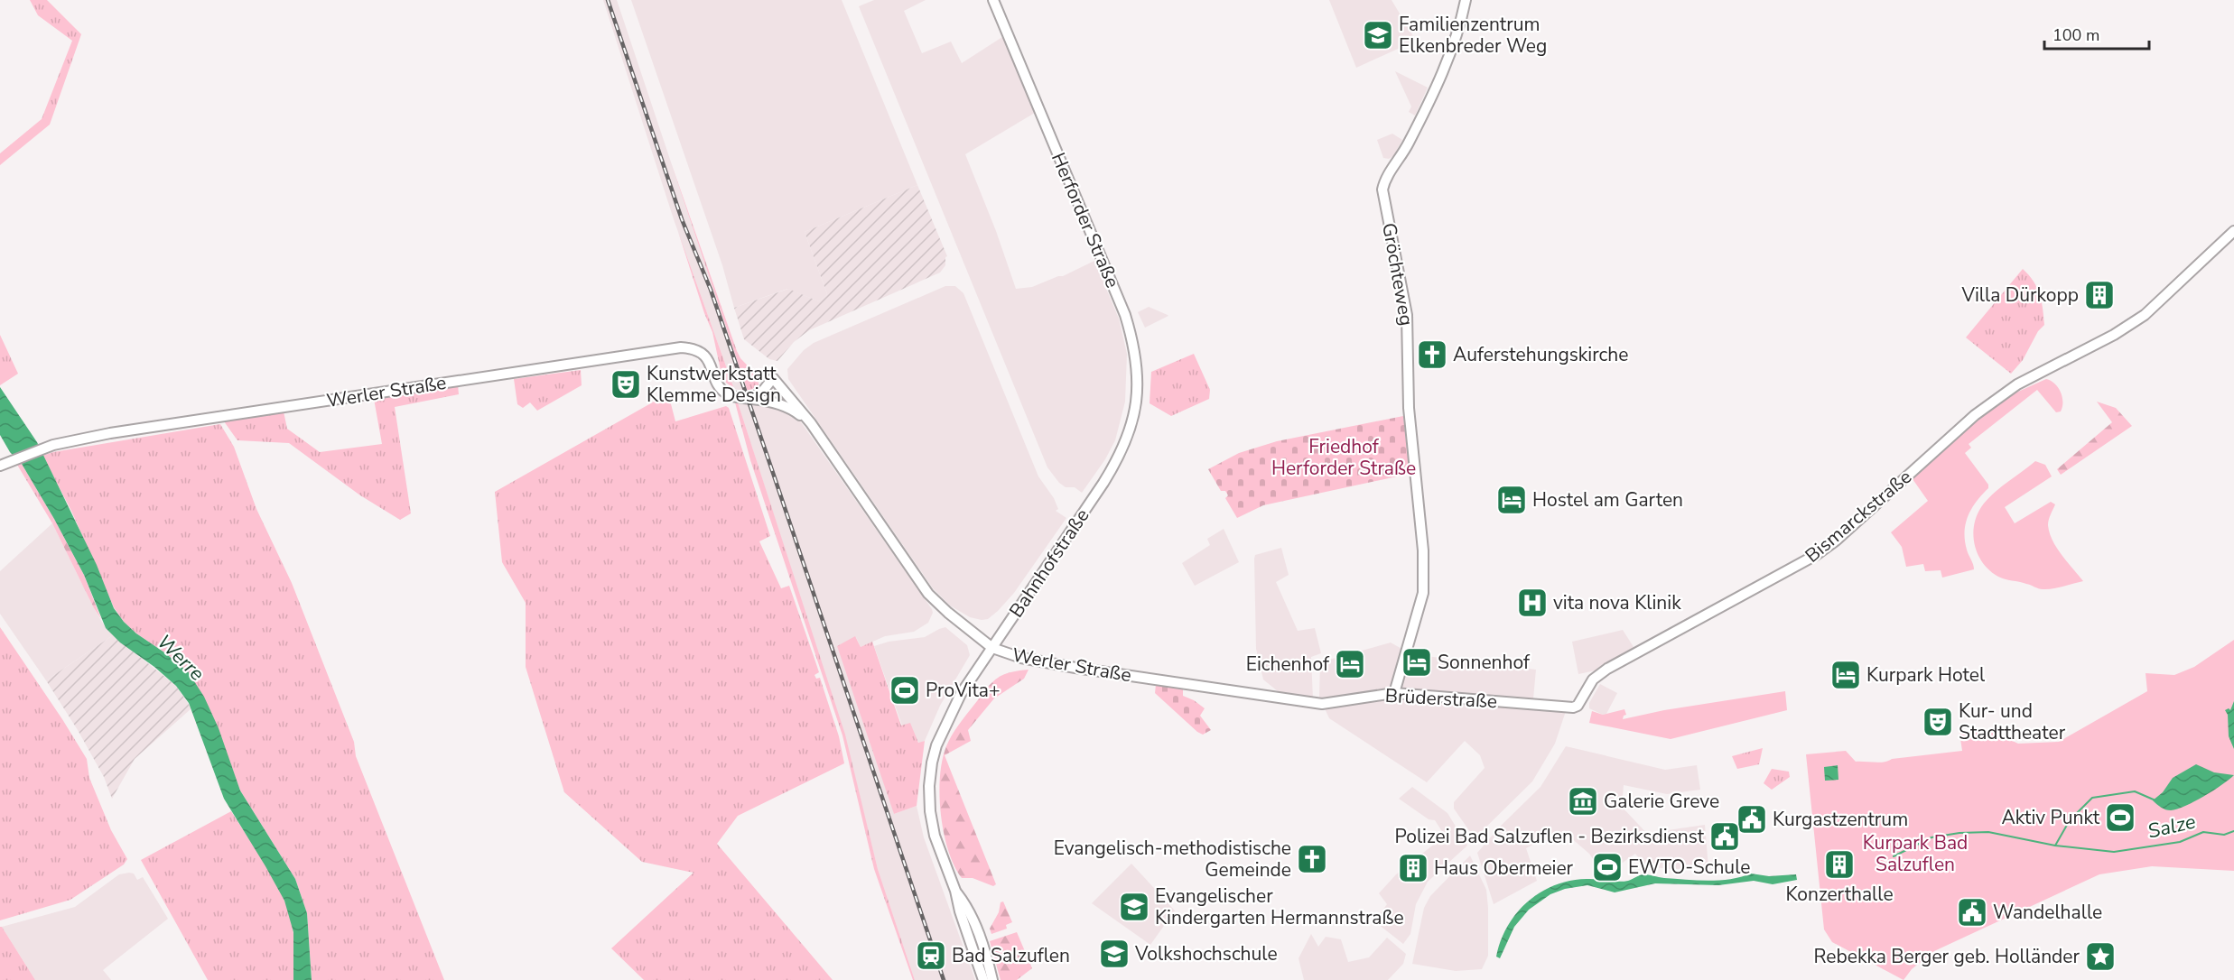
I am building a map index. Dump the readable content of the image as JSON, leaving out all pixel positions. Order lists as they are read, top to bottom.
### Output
{
  "streets": {
    "main road": [
      "Herforder Straße",
      "Gröchteweg",
      "Werler Straße",
      "Bismarckstraße",
      "Bahnhofstraße",
      "Brüderstraße"
    ]
  },
  "crossings": [
    ["Herforder Straße", "Bahnhofstraße"],
    ["Gröchteweg", "Brüderstraße"],
    ["Werler Straße", "Bahnhofstraße"],
    ["Werler Straße", "Brüderstraße"],
    ["Bismarckstraße", "Brüderstraße"]
  ],
  "water": ["Werre", "Salze"],
  "parks": ["Friedhof Herforder Straße", "Kurpark Bad Salzuflen"],
  "places": {
    "school or university": ["Familienzentrum Elkenbreder Weg", "Evangelischer Kindergarten Hermannstraße", "Volkshochschule"],
    "building": ["Villa Dürkopp", "Konzerthalle", "Haus Obermeier"],
    "church": ["Auferstehungskirche", "Evangelisch-methodistische Gemeinde"],
    "theatre": ["Kunstwerkstatt Klemme Design", "Kur- und Stadttheater"],
    "hotel": [
      "Hostel am Garten",
      "Sonnenhof",
      "Eichenhof",
      "Kurpark Hotel"
    ],
    "hospital": ["vita nova Klinik"],
    "sports": ["ProVita+", "Aktiv Punkt", "EWTO-Schule"],
    "museum": ["Galerie Greve"],
    "public building": ["Kurgastzentrum", "Polizei Bad Salzuflen - Bezirksdienst", "Wandelhalle"],
    "station": ["Bad Salzuflen"],
    "place": ["Rebekka Berger geb. Holländer"]
  },
  "scale_bar": "100 m"
}
